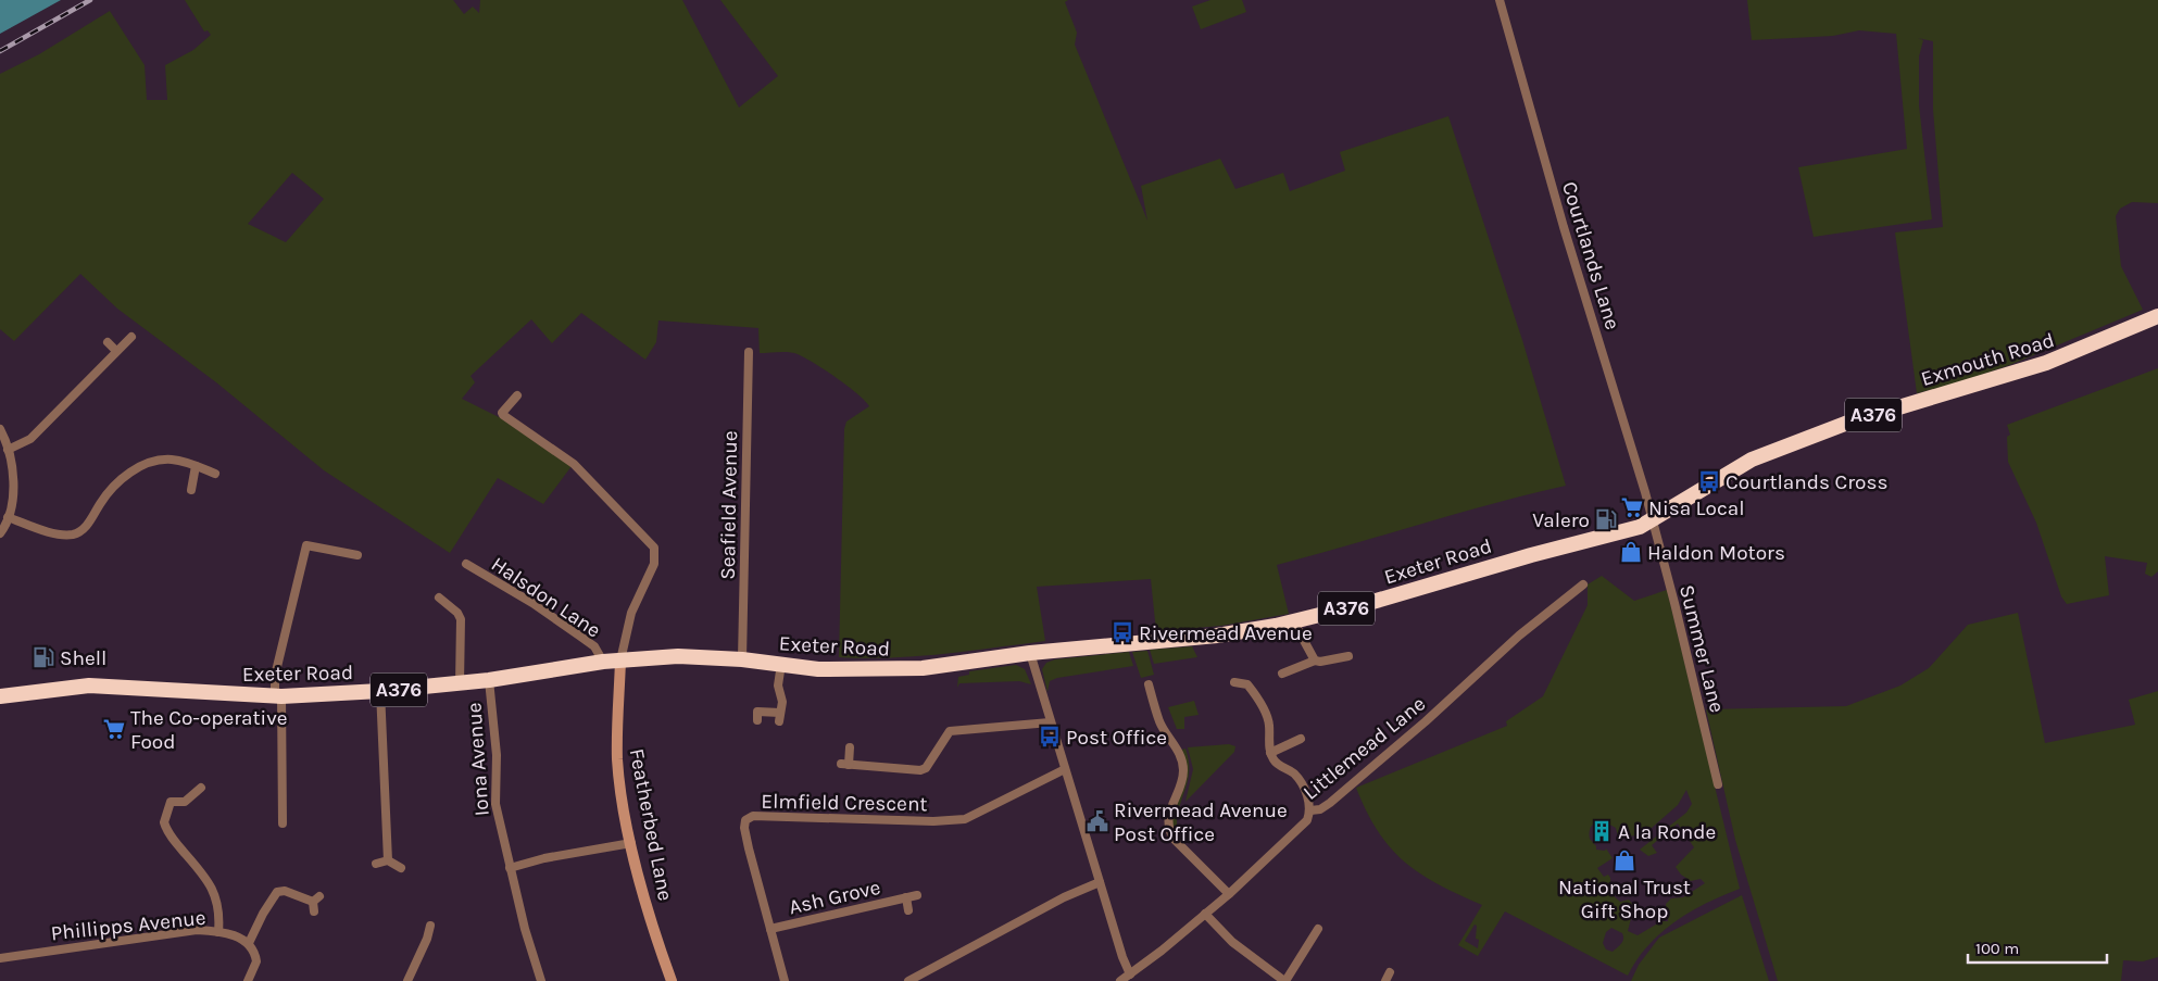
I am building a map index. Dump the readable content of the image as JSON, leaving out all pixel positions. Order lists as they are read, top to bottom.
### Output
{
  "streets": {
    "highway": ["Exmouth Road", "A376", "Exeter Road"],
    "street": [
      "Courtlands Lane",
      "Seafield Avenue",
      "Halsdon Lane",
      "Summer Lane",
      "Littlemead Lane",
      "Iona Avenue",
      "Elmfield Crescent",
      "Featherbed Lane",
      "Ash Grove",
      "Phillipps Avenue"
    ]
  },
  "crossings": [
    ["Courtlands Lane", "Exmouth Road"],
    ["Courtlands Lane", "Exeter Road"],
    ["Courtlands Lane", "Summer Lane"],
    ["Exmouth Road", "Exeter Road"],
    ["Exmouth Road", "Summer Lane"],
    ["Seafield Avenue", "Exeter Road"],
    ["Exeter Road", "Halsdon Lane"],
    ["Exeter Road", "Summer Lane"],
    ["Exeter Road", "Iona Avenue"],
    ["Exeter Road", "Featherbed Lane"],
    ["Elmfield Crescent", "Ash Grove"]
  ],
  "places": {
    "bus stop": ["Courtlands Cross", "Rivermead Avenue", "Post Office"],
    "supermarket": ["Nisa Local", "The Co-operative Food"],
    "fuel station": ["Valero", "Shell"],
    "shop": ["Haldon Motors", "National Trust Gift Shop"],
    "public building": ["Rivermead Avenue Post Office"],
    "building": ["A la Ronde"]
  },
  "scale_bar": "100 m"
}
